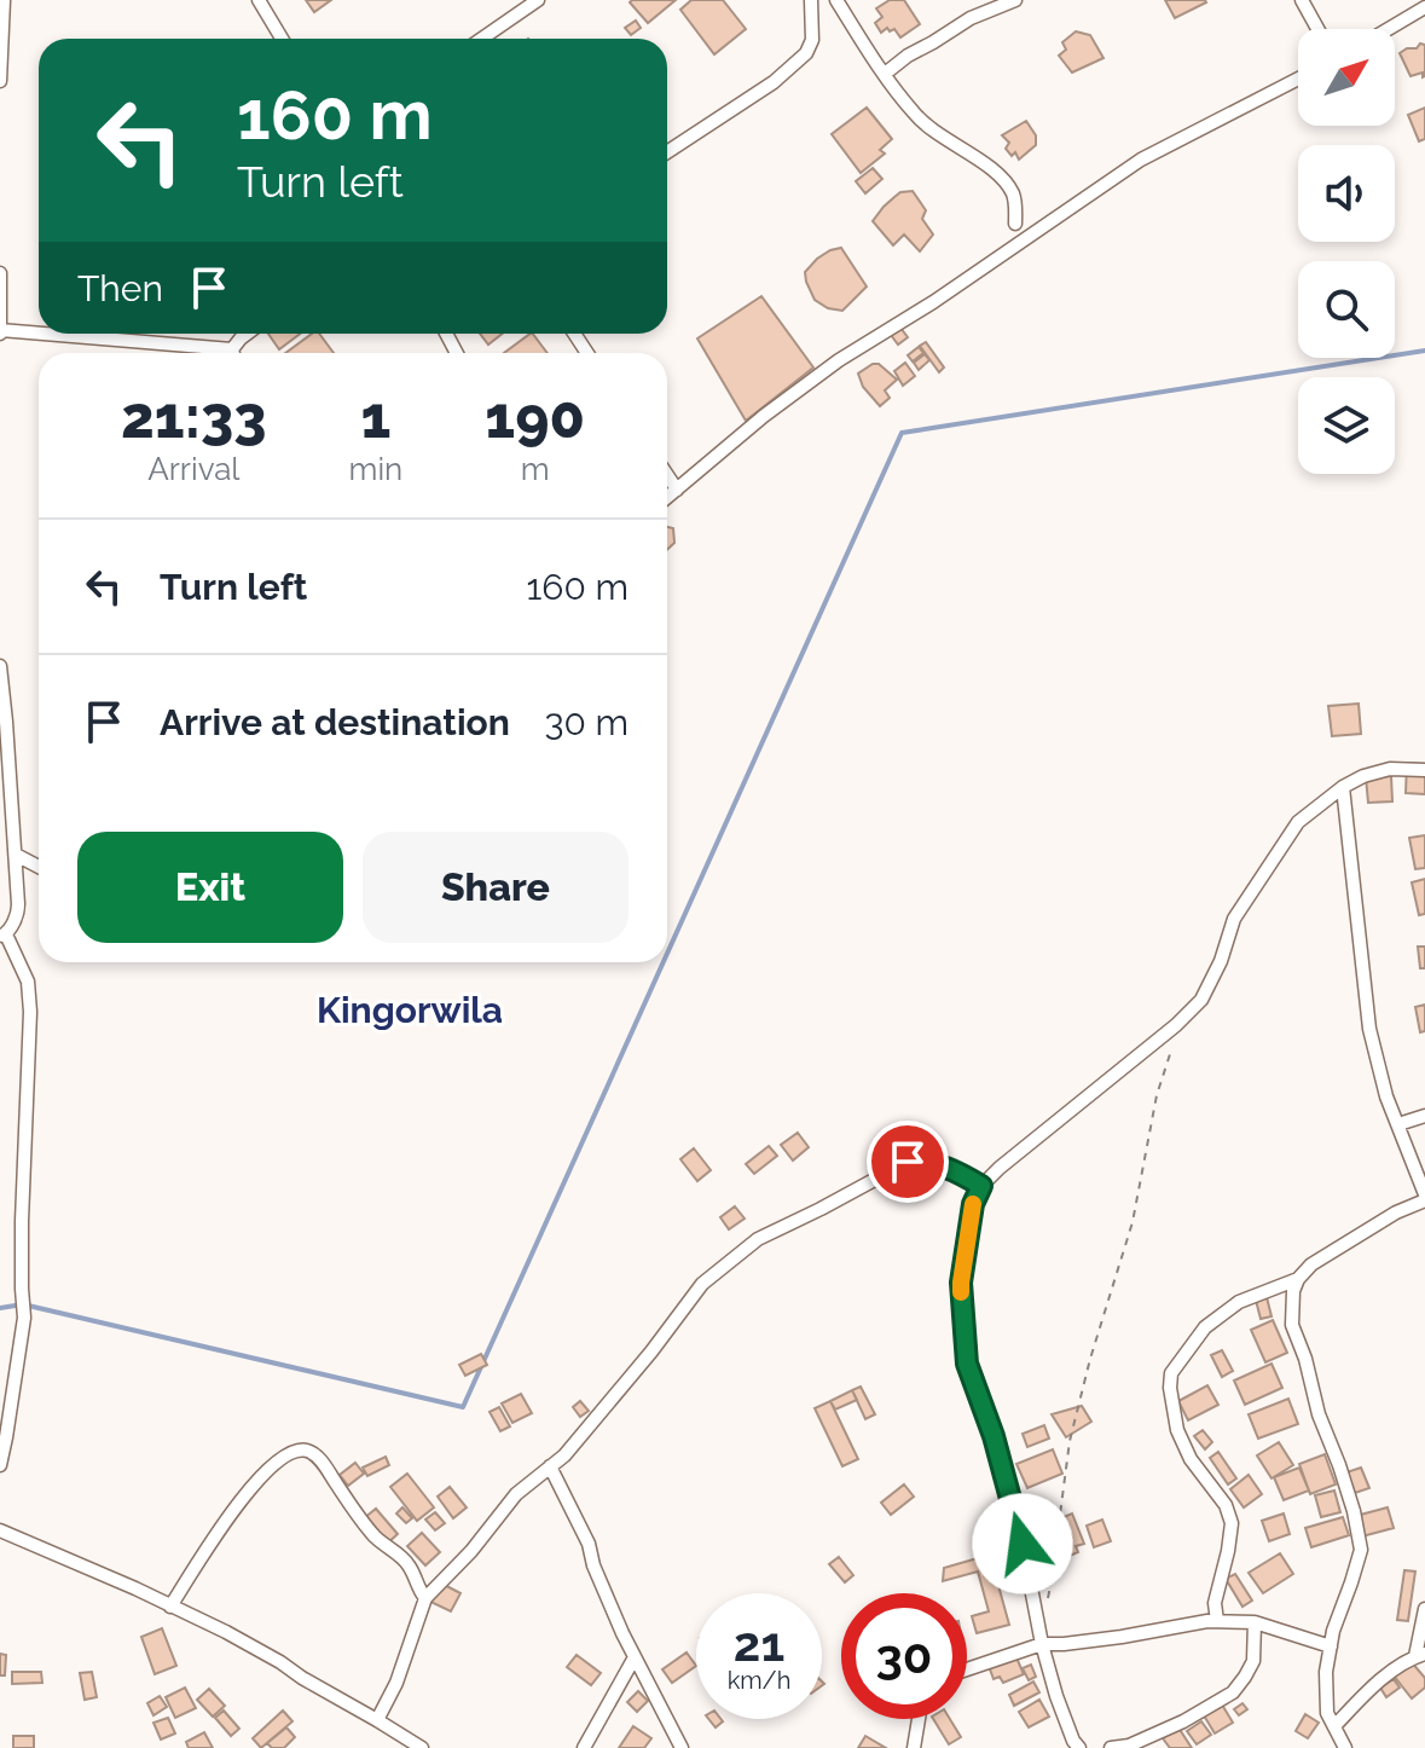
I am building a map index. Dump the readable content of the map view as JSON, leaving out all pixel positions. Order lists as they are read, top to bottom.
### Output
{
  "districts": ["Kingorwila"],
  "north": "top right",
  "page": {
    "turn": ["160 m", "Turn left"],
    "then": "Then",
    "eta": [
      "21:33",
      "Arrival",
      "1",
      "min",
      "190",
      "m"
    ],
    "list": [
      {
        "name": "Turn left",
        "value": "160 m"
      },
      {
        "name": "Arrive at destination",
        "value": "30 m"
      }
    ],
    "buttons": ["Exit", "Share"],
    "speed": "21 km/h",
    "limit": "30"
  }
}
